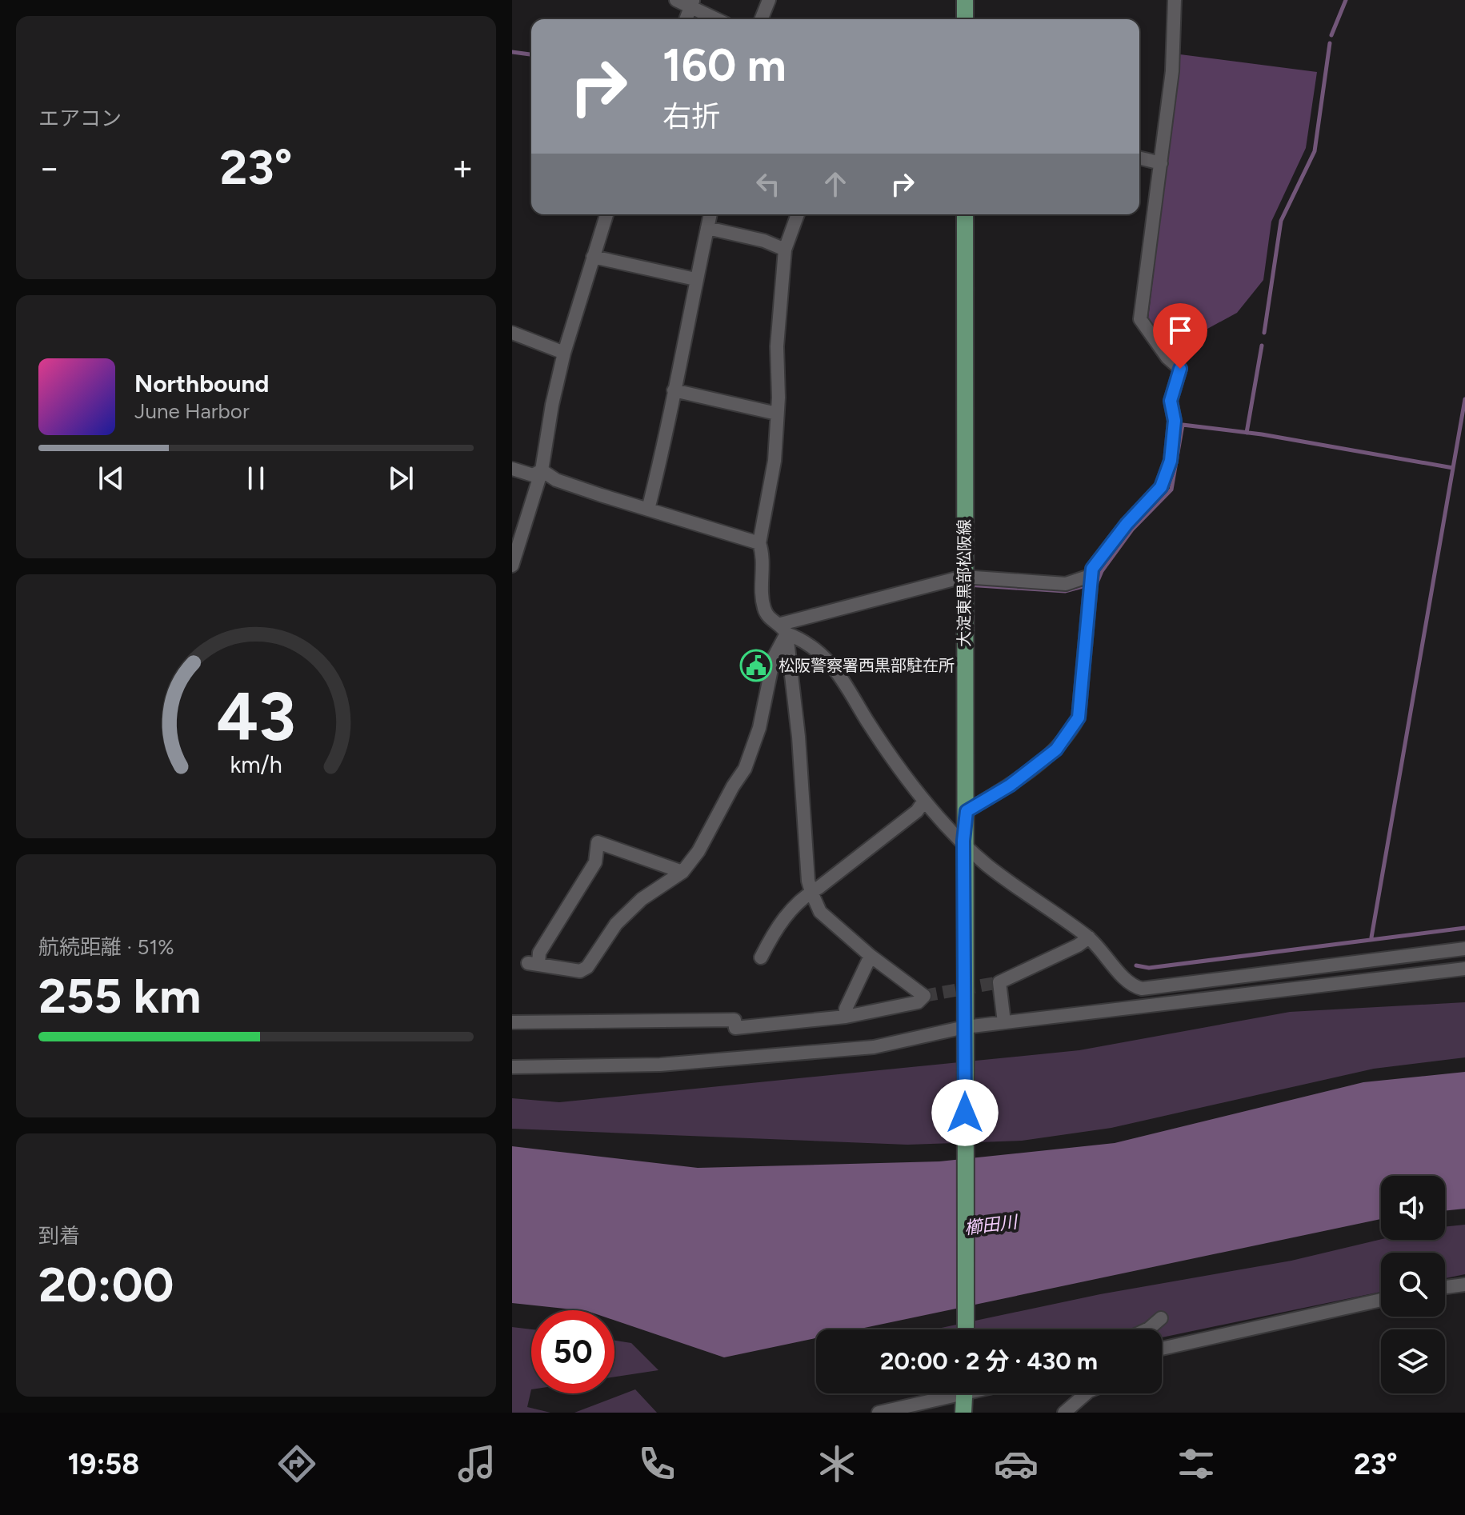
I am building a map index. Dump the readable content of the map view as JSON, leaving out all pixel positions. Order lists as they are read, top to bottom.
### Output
{
  "streets": {
    "main road": ["大淀東黒部松阪線"]
  },
  "water": ["櫛田川"],
  "places": {
    "public building": ["松阪警察署西黒部駐在所"]
  },
  "page": {
    "tile": [
      "エアコン",
      ["航続距離 · 51%", "255 km"],
      ["到着", "20:00"]
    ],
    "turn": ["160 m", "右折"],
    "heat": ["−", "23°", "+"],
    "song": ["Northbound", "June Harbor"],
    "limit": "50",
    "trip": "20:00 · 2 分 · 430 m",
    "tabs": ["19:58", "23°"],
    "gauge": ["43", "km/h"]
  }
}
